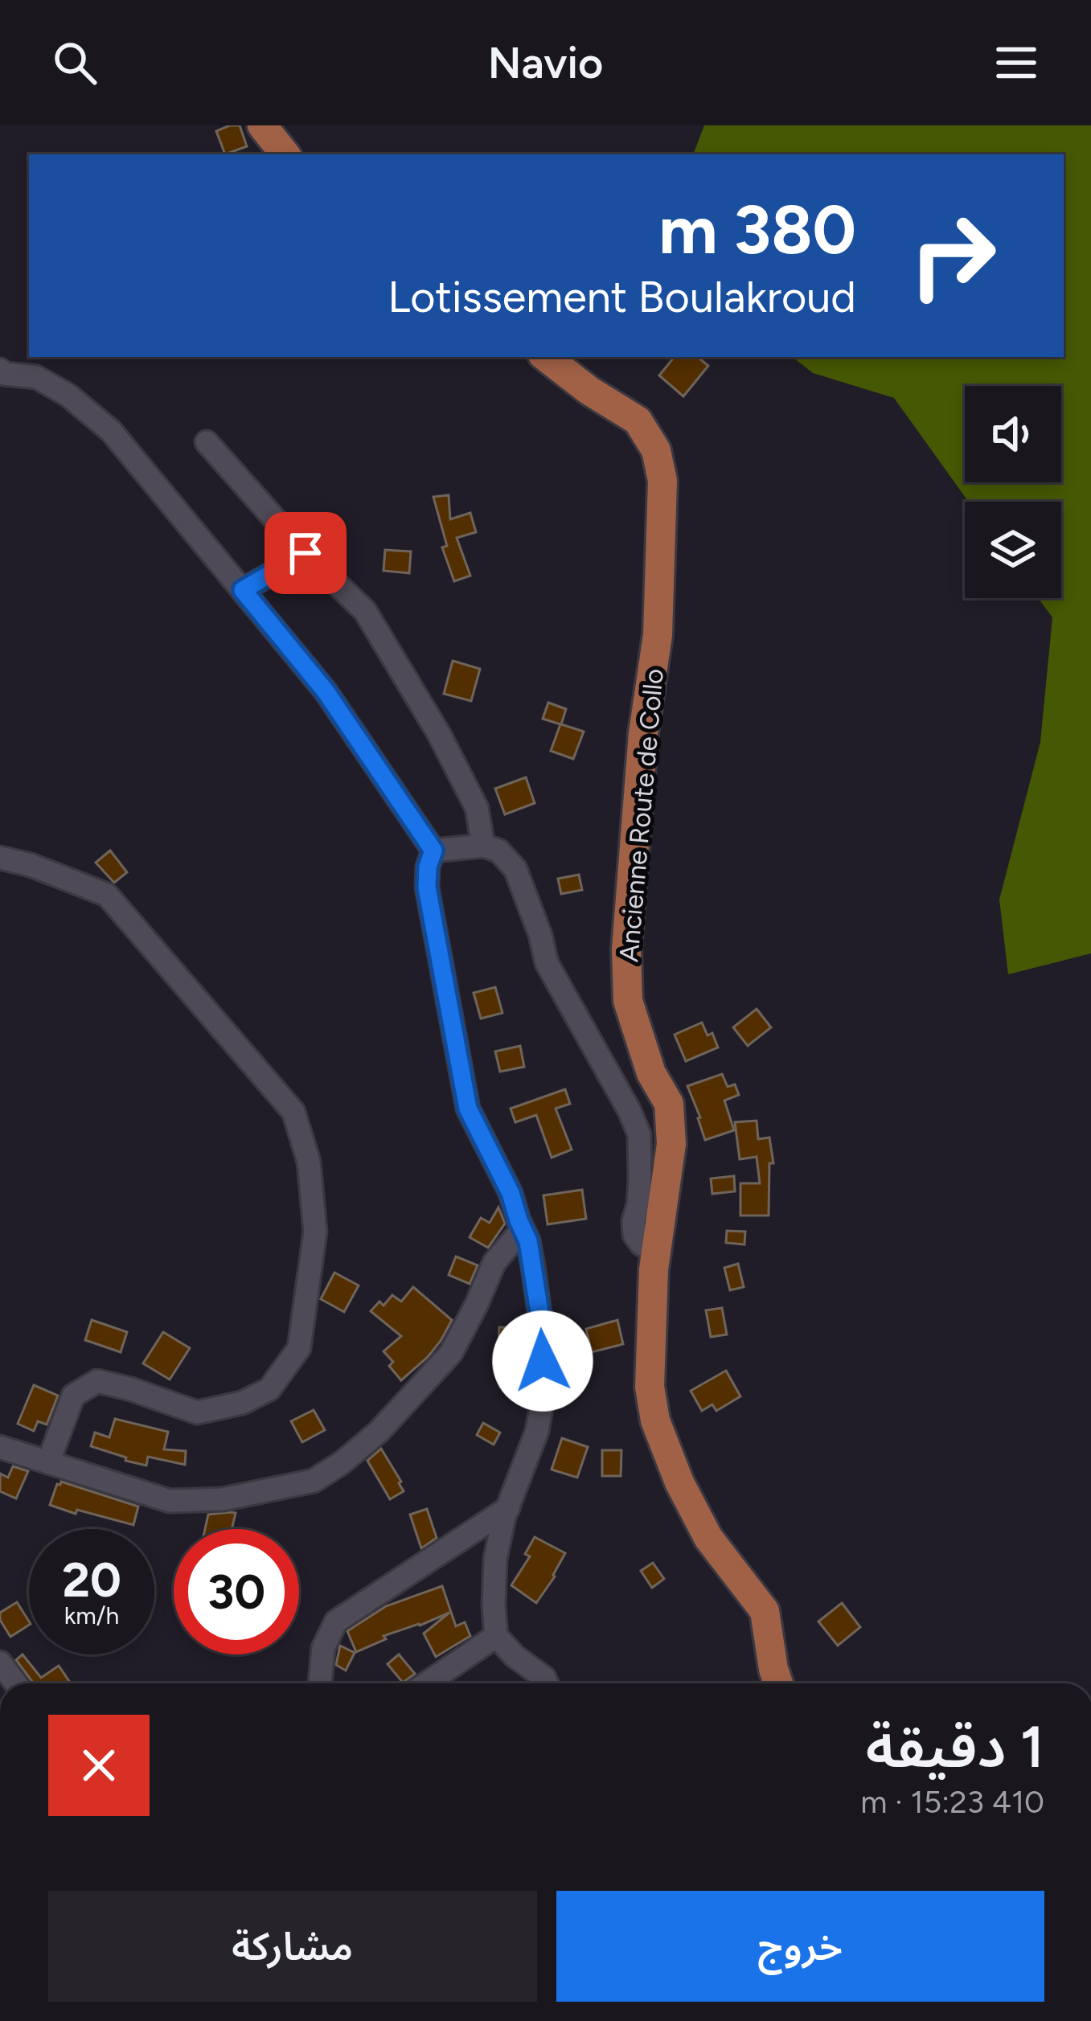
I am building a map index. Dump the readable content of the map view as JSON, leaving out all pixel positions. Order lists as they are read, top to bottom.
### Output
{
  "streets": {
    "main road": ["Ancienne Route de Collo"]
  },
  "page": {
    "header": "Navio",
    "turn": ["380 m", "Lotissement Boulakroud"],
    "speed": "20 km/h",
    "limit": "30",
    "heading": ["1 دقيقة", "410 m · 15:23"],
    "buttons": ["خروج", "مشاركة"]
  }
}
